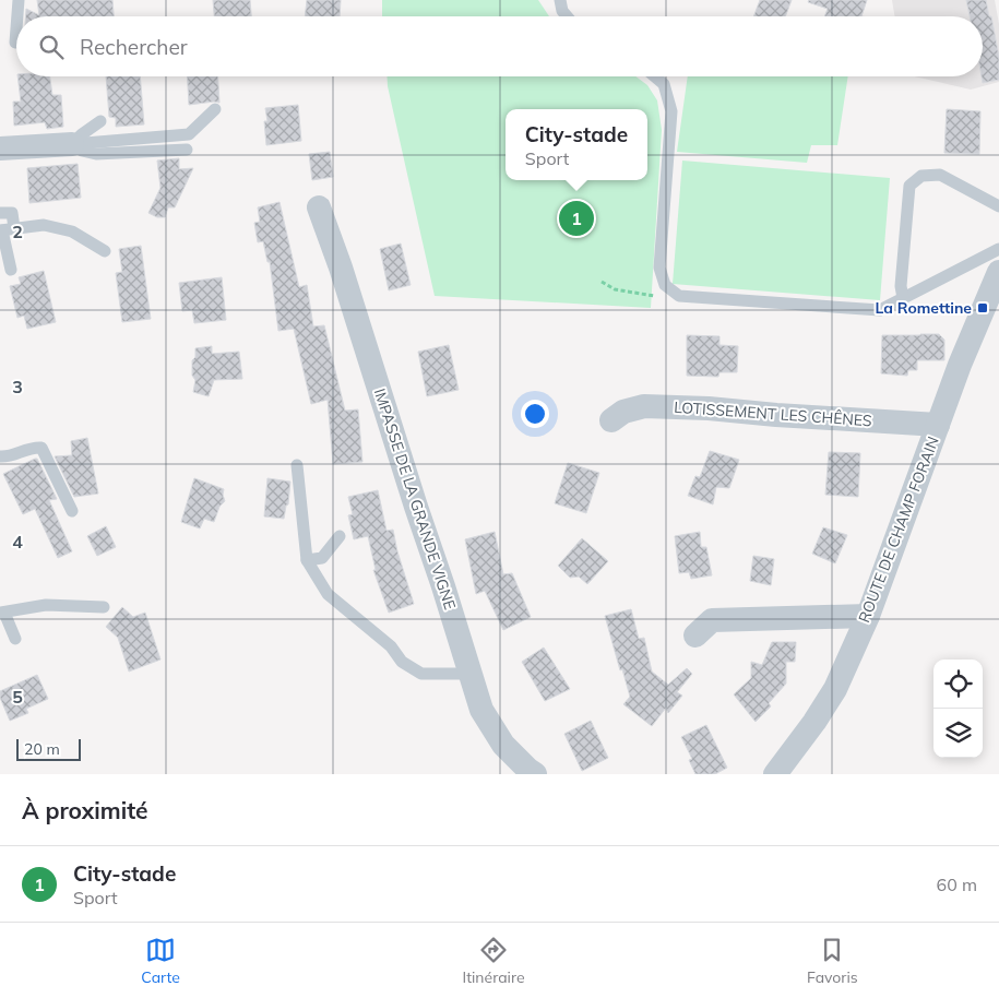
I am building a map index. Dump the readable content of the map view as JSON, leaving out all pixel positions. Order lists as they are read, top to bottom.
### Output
{
  "streets": {
    "street": ["LOTISSEMENT LES CHÊNES", "IMPASSE DE LA GRANDE VIGNE", "ROUTE DE CHAMP FORAIN"]
  },
  "crossings": [
    ["LOTISSEMENT LES CHÊNES", "ROUTE DE CHAMP FORAIN"]
  ],
  "places": {
    "transit": ["La Romettine"]
  },
  "scale_bar": "20 m",
  "page": {
    "search": "Rechercher",
    "popup": ["City-stade", "Sport"],
    "pins": "1",
    "scale": "20 m",
    "heading": "À proximité",
    "list": [
      {
        "mark": "1",
        "name": "City-stade",
        "note": "Sport",
        "value": "60 m"
      }
    ],
    "nav": ["Carte", "Itinéraire", "Favoris"]
  },
  "grid": {
    "rows": [
      "2",
      "3",
      "4",
      "5"
    ]
  }
}
